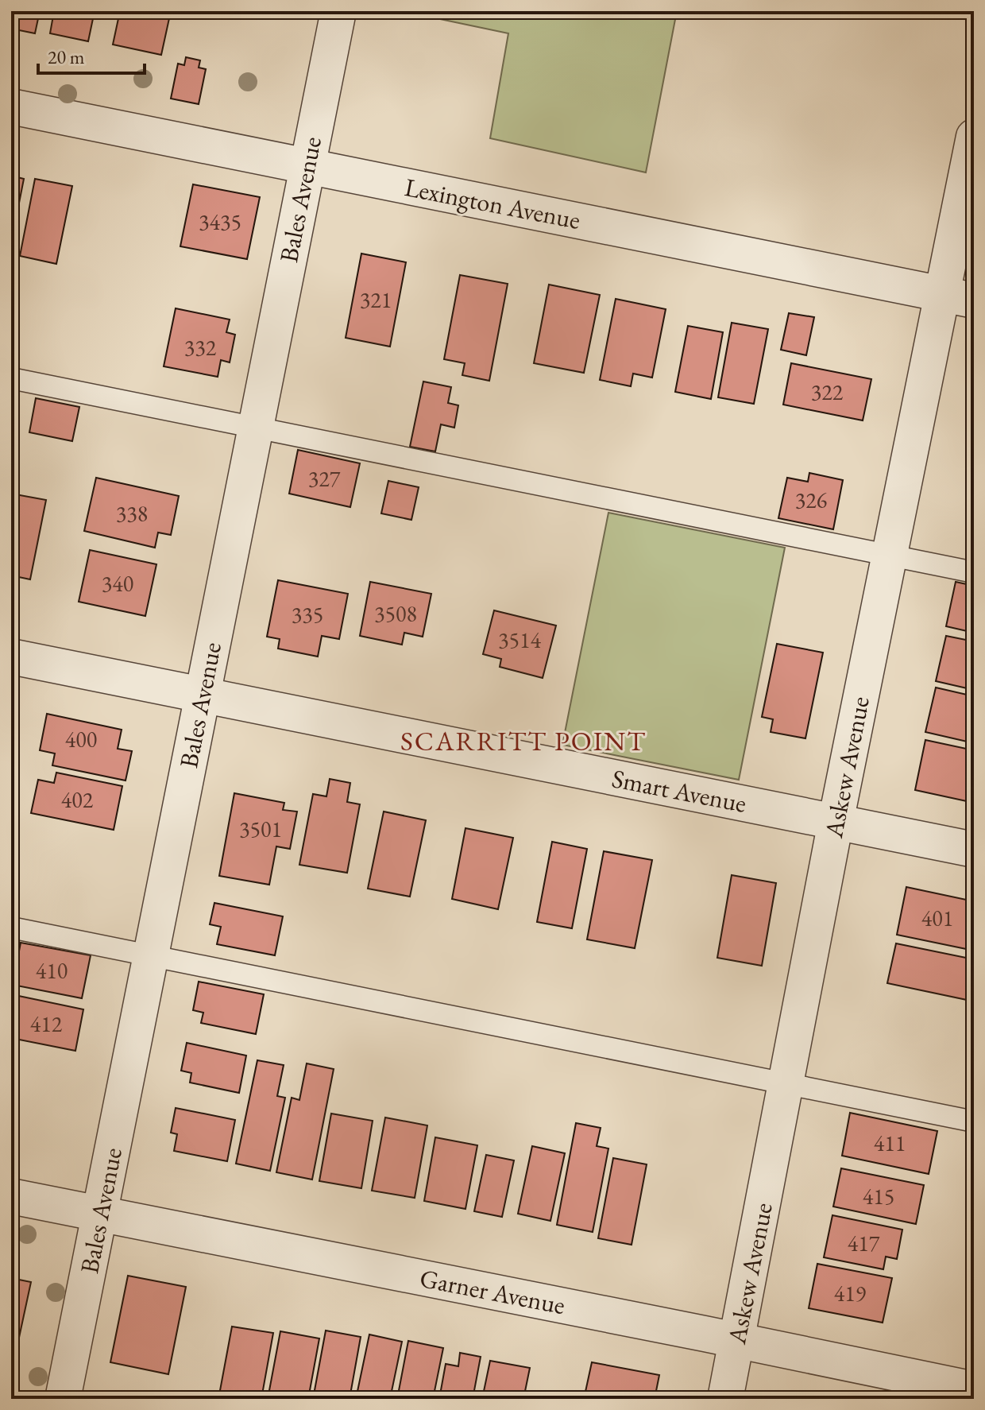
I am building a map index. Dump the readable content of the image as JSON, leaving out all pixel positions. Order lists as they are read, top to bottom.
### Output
{
  "streets": {
    "street": [
      "Bales Avenue",
      "Lexington Avenue",
      "Askew Avenue",
      "Smart Avenue",
      "Garner Avenue"
    ]
  },
  "crossings": [
    ["Bales Avenue", "Lexington Avenue"],
    ["Bales Avenue", "Smart Avenue"],
    ["Bales Avenue", "Garner Avenue"],
    ["Lexington Avenue", "Askew Avenue"],
    ["Askew Avenue", "Smart Avenue"],
    ["Askew Avenue", "Garner Avenue"]
  ],
  "districts": ["SCARRITT POINT"],
  "house_numbers": [
    "3435",
    "321",
    "332",
    "322",
    "327",
    "326",
    "338",
    "340",
    "3508",
    "335",
    "3514",
    "400",
    "402",
    "3501",
    "401",
    "410",
    "412",
    "411",
    "415",
    "417",
    "419"
  ],
  "scale_bar": "20 m"
}
